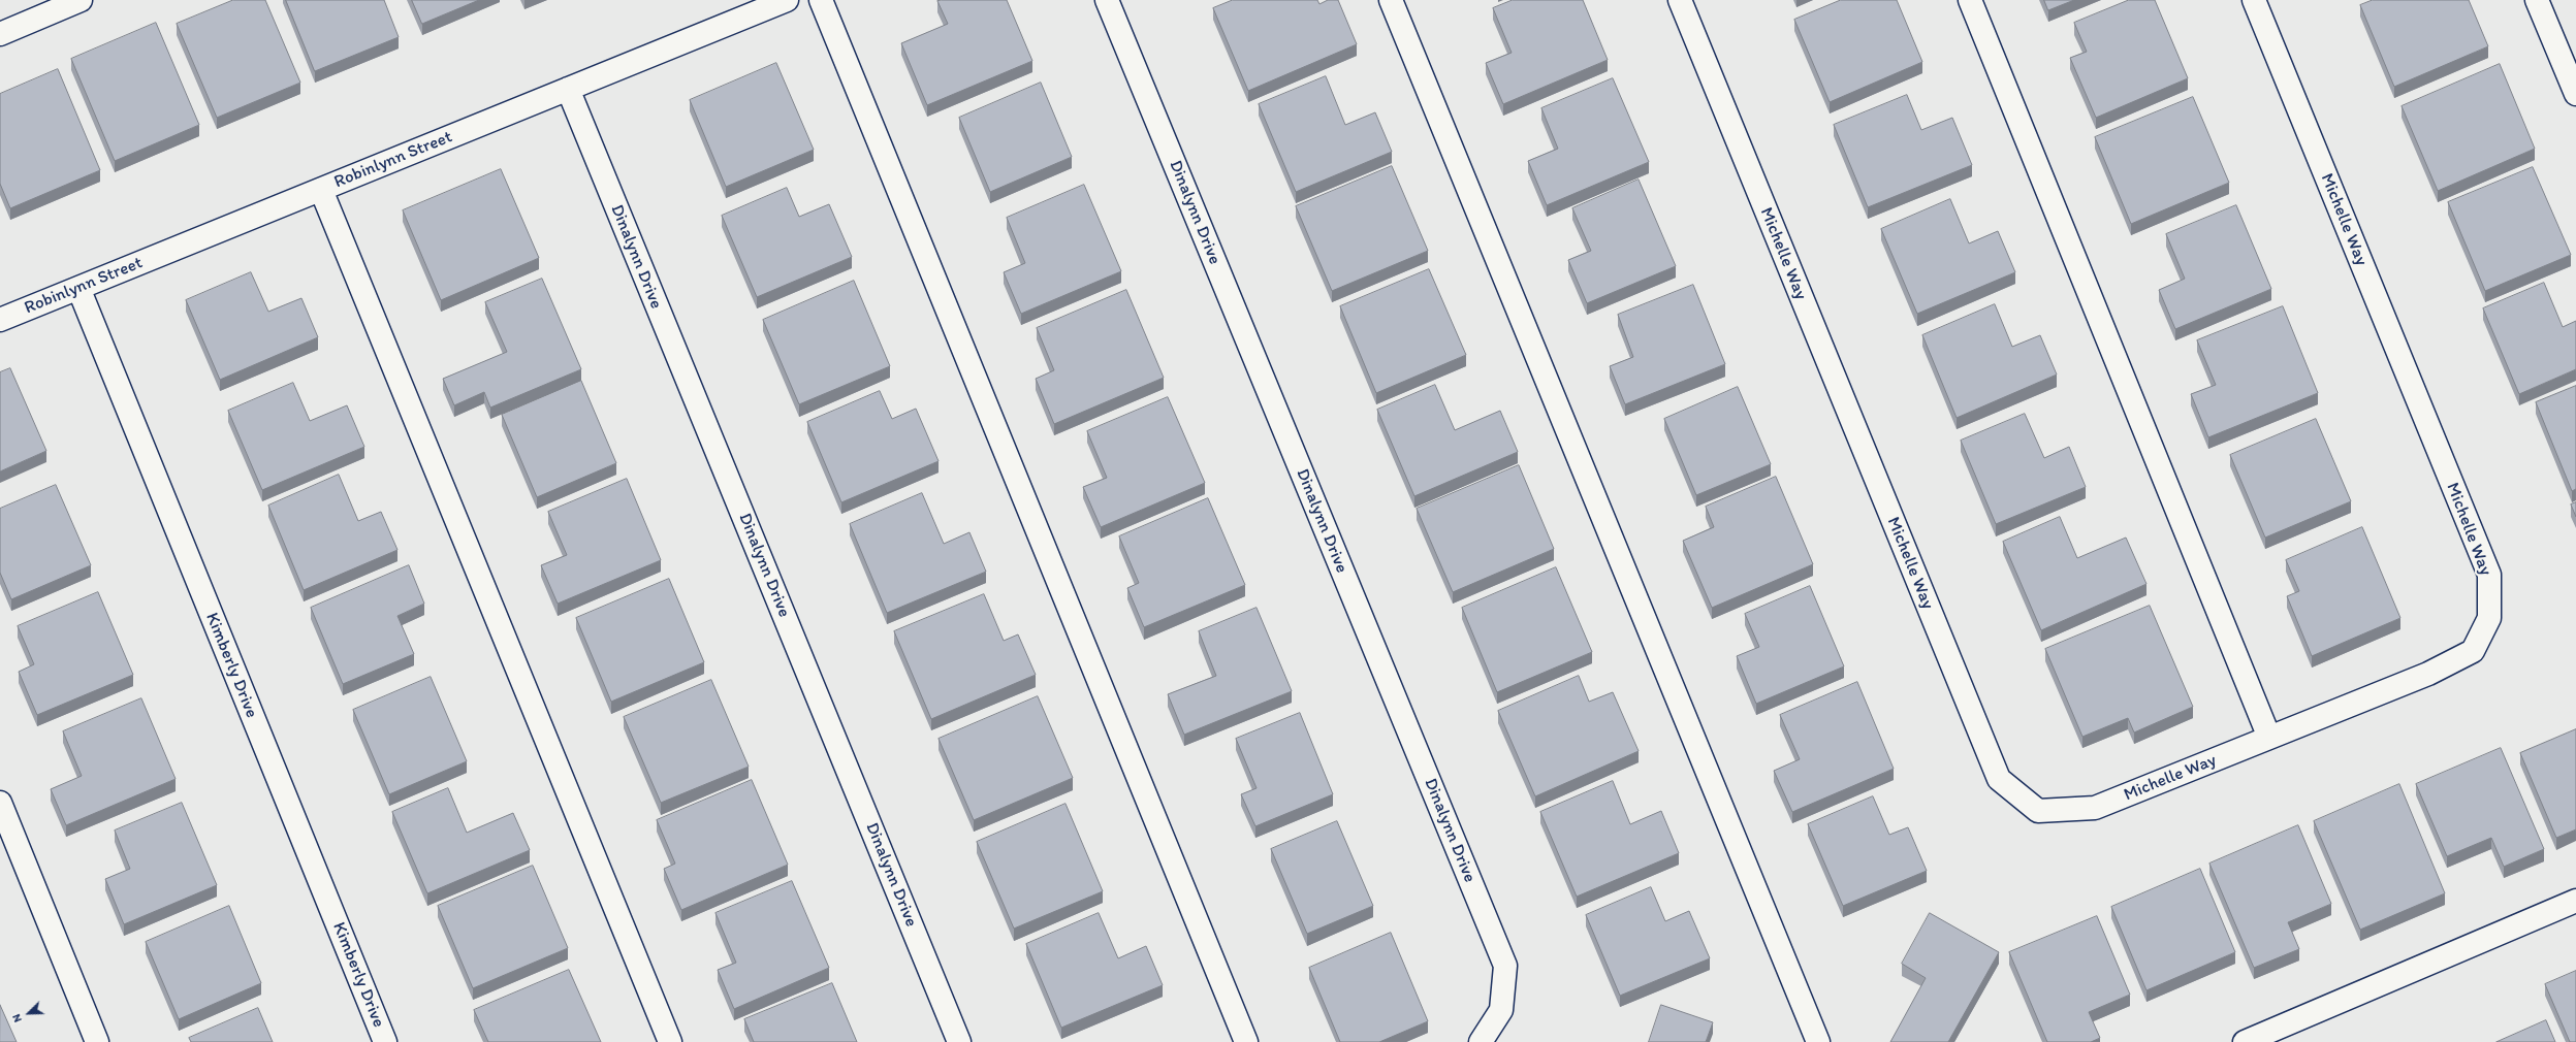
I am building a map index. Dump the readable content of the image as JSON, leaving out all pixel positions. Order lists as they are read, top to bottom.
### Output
{
  "streets": {
    "street": [
      "Robinlynn Street",
      "Dinalynn Drive",
      "Michelle Way",
      "Kimberly Drive"
    ]
  },
  "crossings": [
    ["Robinlynn Street", "Dinalynn Drive"],
    ["Robinlynn Street", "Kimberly Drive"]
  ],
  "north": "bottom left"
}
